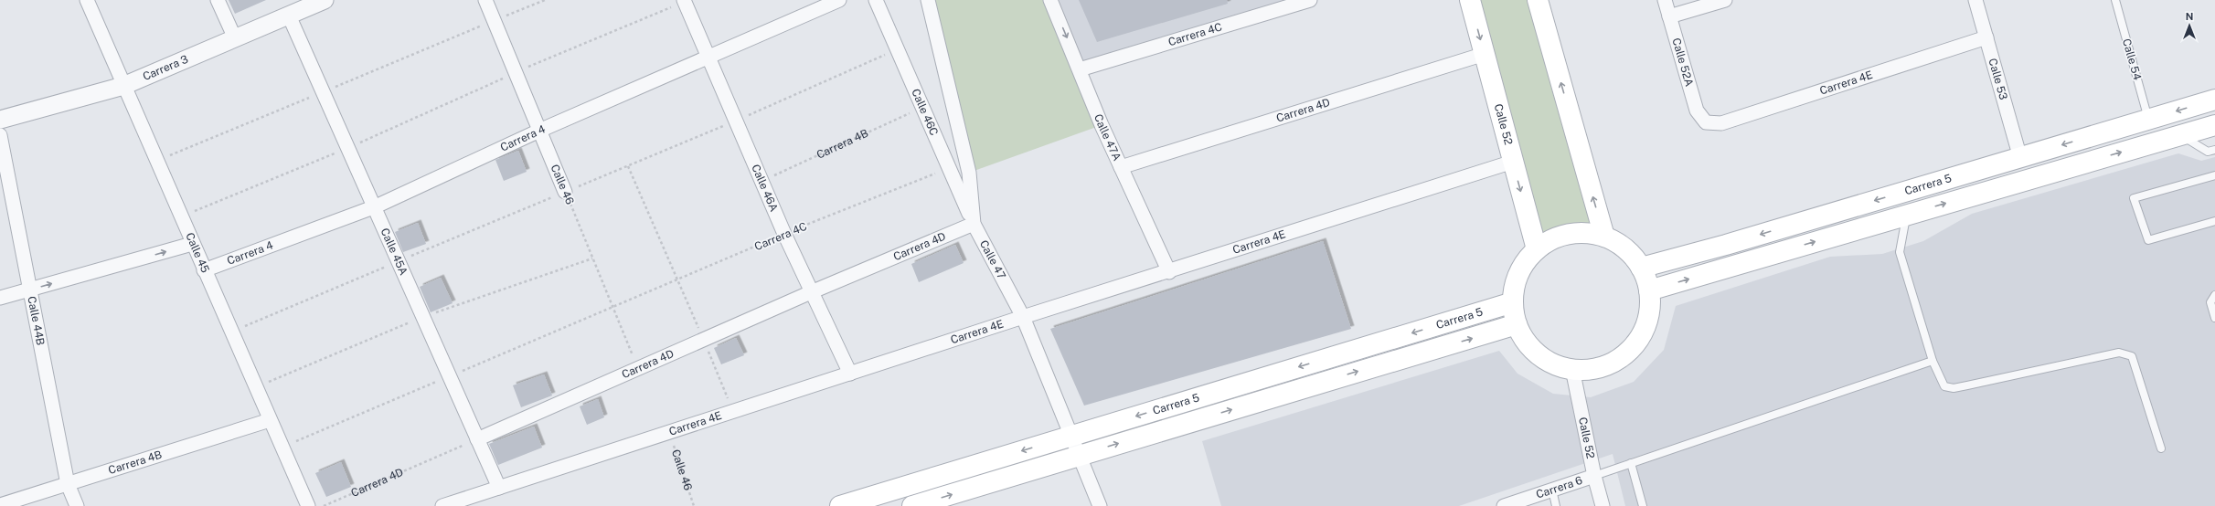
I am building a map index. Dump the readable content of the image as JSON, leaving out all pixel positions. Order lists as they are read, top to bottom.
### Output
{
  "streets": {
    "main road": ["Calle 52", "Carrera 5"],
    "street": [
      "Carrera 4C",
      "Calle 52A",
      "Carrera 3",
      "Calle 53",
      "Carrera 4E",
      "Carrera 4D",
      "Calle 46C",
      "Calle 47A",
      "Carrera 4",
      "Carrera 4B",
      "Calle 46",
      "Calle 46A",
      "Calle 45A",
      "Calle 45",
      "Calle 47",
      "Calle 44B",
      "Carrera 6"
    ],
    "lane": ["Calle 54"]
  },
  "crossings": [
    ["Carrera 4C", "Calle 46C"],
    ["Carrera 4C", "Calle 47A"],
    ["Carrera 4C", "Calle 46"],
    ["Carrera 4C", "Calle 46A"],
    ["Calle 54", "Carrera 5"],
    ["Calle 52A", "Carrera 4E"],
    ["Carrera 3", "Calle 45A"],
    ["Carrera 3", "Calle 45"],
    ["Calle 53", "Carrera 4E"],
    ["Calle 53", "Carrera 5"],
    ["Carrera 4E", "Calle 52"],
    ["Carrera 4E", "Calle 47A"],
    ["Carrera 4E", "Calle 46"],
    ["Carrera 4E", "Calle 46A"],
    ["Carrera 4E", "Calle 45A"],
    ["Carrera 4E", "Calle 47"],
    ["Carrera 4D", "Calle 46C"],
    ["Carrera 4D", "Calle 52"],
    ["Carrera 4D", "Calle 47A"],
    ["Carrera 4D", "Calle 46"],
    ["Carrera 4D", "Calle 46A"],
    ["Carrera 4D", "Calle 45A"],
    ["Carrera 4D", "Calle 47"],
    ["Calle 46C", "Carrera 4B"],
    ["Calle 46C", "Calle 47"],
    ["Calle 52", "Carrera 6"],
    ["Carrera 4", "Calle 46"],
    ["Carrera 4", "Calle 46A"],
    ["Carrera 4", "Calle 45A"],
    ["Carrera 4", "Calle 45"],
    ["Carrera 4B", "Calle 46A"],
    ["Carrera 4B", "Calle 45"],
    ["Carrera 4B", "Calle 44B"],
    ["Carrera 5", "Calle 47"]
  ],
  "north": "top"
}
